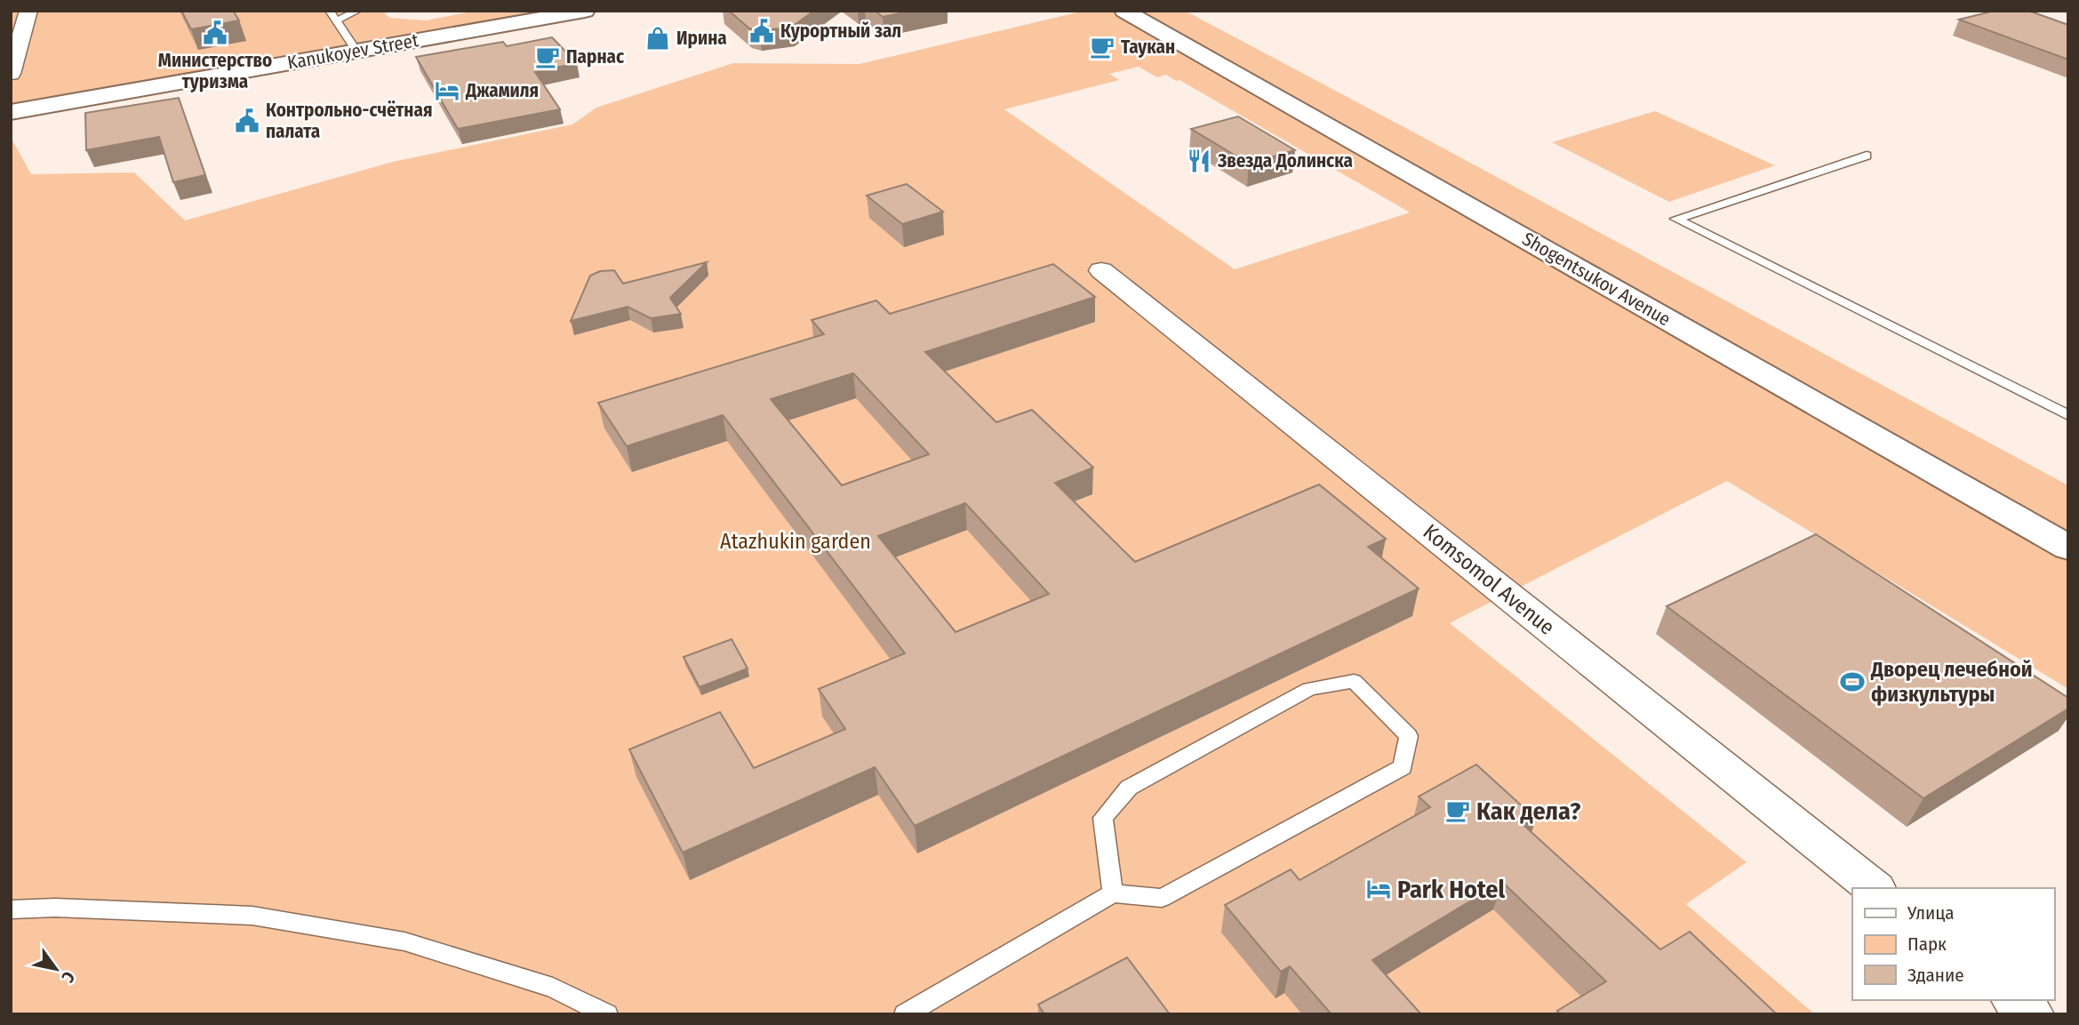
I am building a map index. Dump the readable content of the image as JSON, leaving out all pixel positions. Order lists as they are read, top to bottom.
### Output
{
  "streets": {
    "street": ["Kanukoyev Street", "Shogentsukov Avenue", "Komsomol Avenue"]
  },
  "parks": ["Atazhukin garden"],
  "places": {
    "public building": ["Курортный зал", "Министерство туризма", "Контрольно-счётная палата"],
    "shop": ["Ирина"],
    "cafe": ["Таукан", "Парнас", "Как дела?"],
    "hotel": ["Джамиля", "Park Hotel"],
    "restaurant": ["Звезда Долинска"],
    "sports": ["Дворец лечебной физкультуры"]
  },
  "legend": ["Улица", "Парк", "Здание"],
  "north": "bottom right"
}
